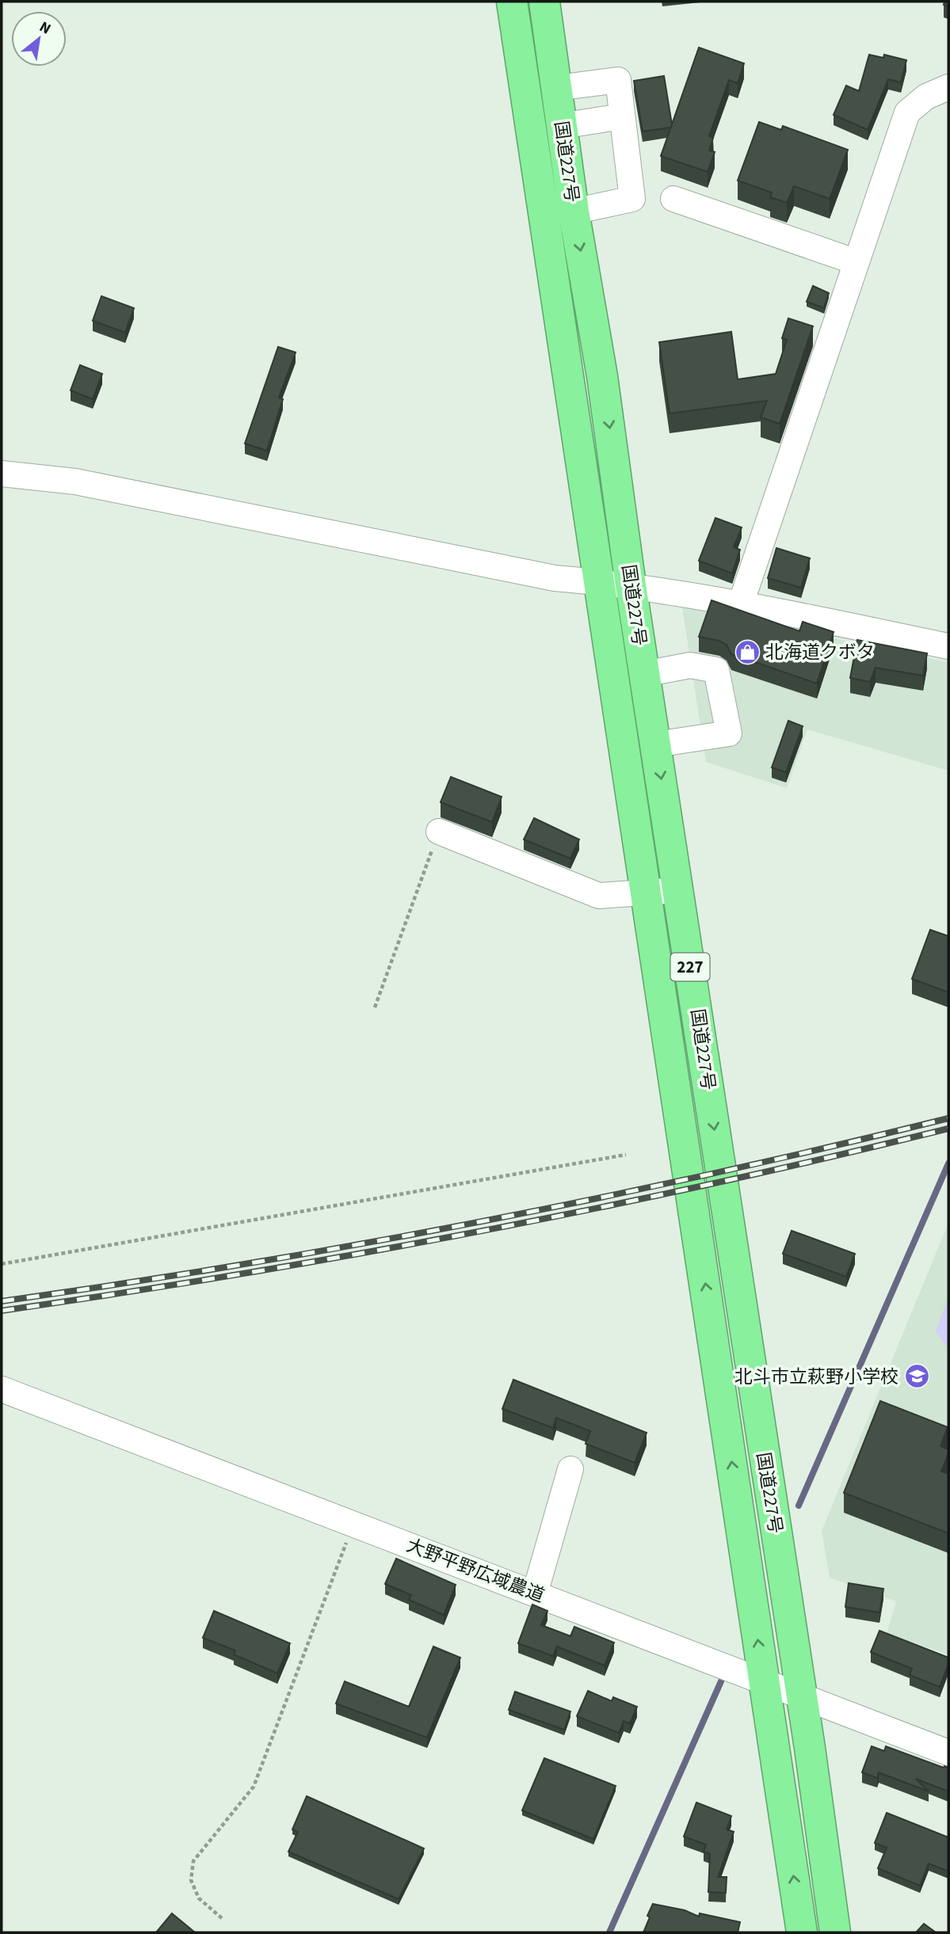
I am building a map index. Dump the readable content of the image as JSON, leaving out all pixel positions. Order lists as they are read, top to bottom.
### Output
{
  "streets": {
    "highway": ["国道227号", "227"],
    "street": ["大野平野広域農道"]
  },
  "crossings": [
    ["国道227号", "大野平野広域農道"]
  ],
  "places": {
    "shop": ["北海道クボタ"],
    "school or university": ["北斗市立萩野小学校"]
  },
  "north": "top right"
}
